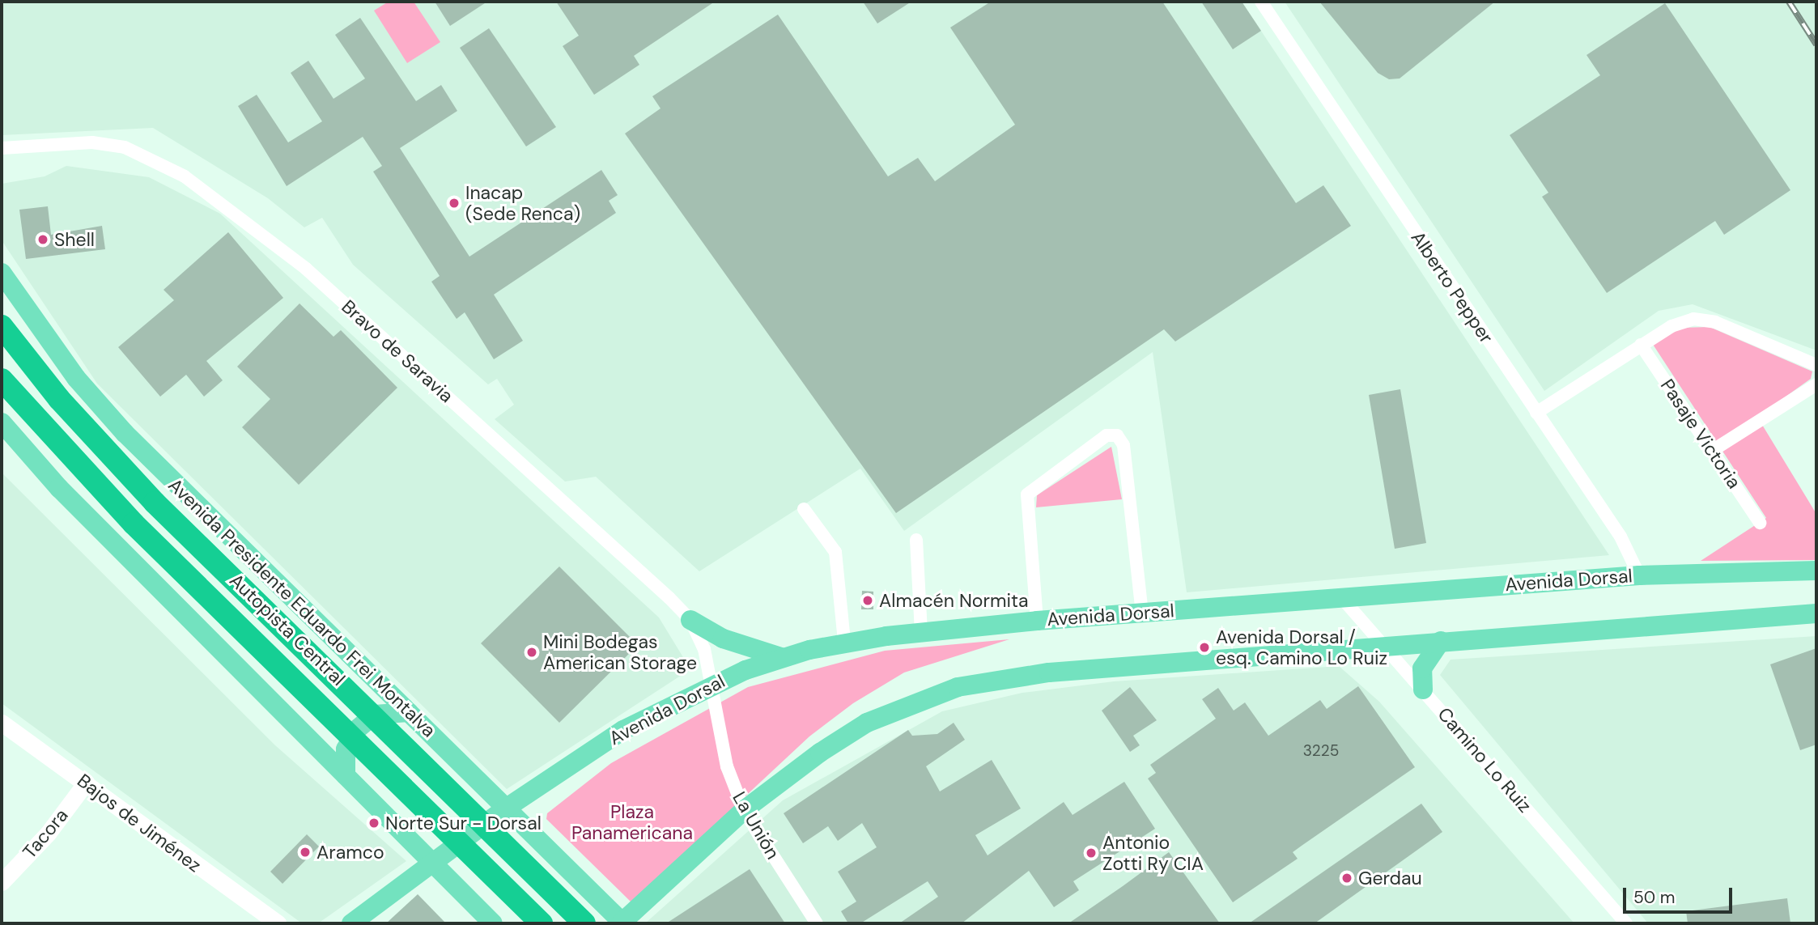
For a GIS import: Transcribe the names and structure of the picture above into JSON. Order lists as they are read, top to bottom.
{
  "streets": {
    "highway": ["Autopista Central"],
    "main road": ["Avenida Dorsal", "Avenida Presidente Eduardo Frei Montalva"],
    "street": [
      "Alberto Pepper",
      "Bravo de Saravia",
      "Pasaje Victoria",
      "Camino Lo Ruiz",
      "Bajos de Jiménez",
      "La Unión",
      "Tacora"
    ]
  },
  "crossings": [
    ["Alberto Pepper", "Avenida Dorsal"],
    ["Bravo de Saravia", "Avenida Dorsal"],
    ["Bravo de Saravia", "La Unión"],
    ["Avenida Dorsal", "Avenida Presidente Eduardo Frei Montalva"],
    ["Avenida Dorsal", "Camino Lo Ruiz"],
    ["Avenida Dorsal", "La Unión"],
    ["Bajos de Jiménez", "Tacora"]
  ],
  "parks": ["Plaza Panamericana"],
  "places": [
    "Inacap (Sede Renca)",
    "Shell",
    "Almacén Normita",
    "Avenida Dorsal / esq. Camino Lo Ruiz",
    "Mini Bodegas American Storage",
    "Norte Sur - Dorsal",
    "Aramco",
    "Antonio Zotti Ry CIA",
    "Gerdau"
  ],
  "house_numbers": ["3225"],
  "scale_bar": "50 m"
}
